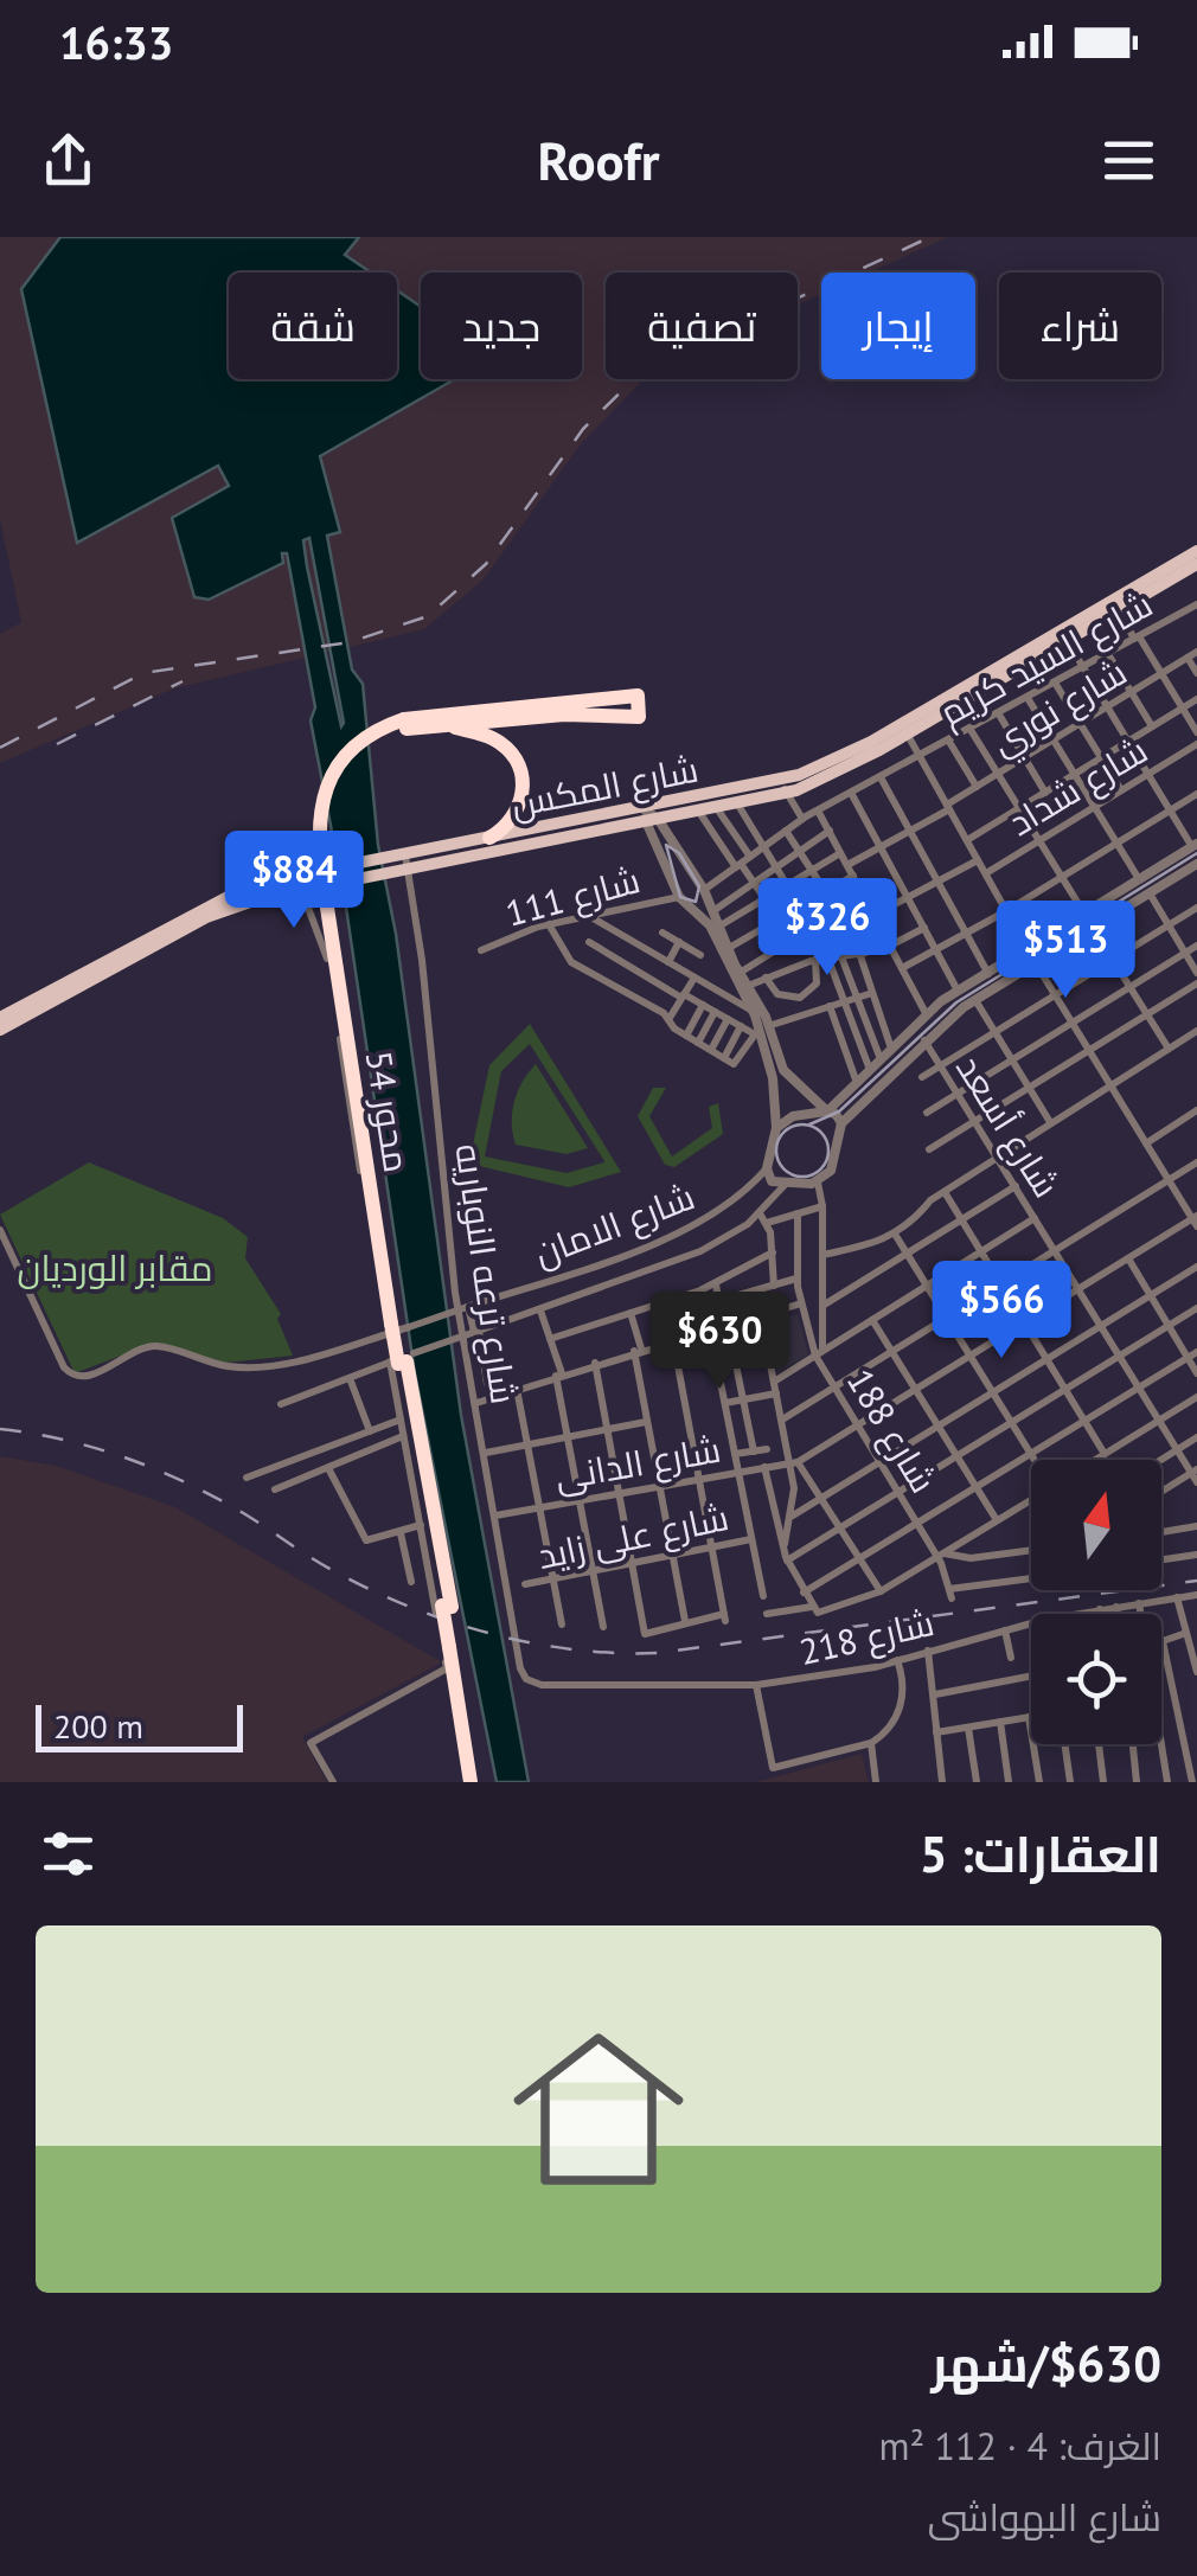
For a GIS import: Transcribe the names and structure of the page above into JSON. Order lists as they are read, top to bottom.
{
  "streets": {
    "highway": ["محور 54"],
    "main road": ["شارع المكس"],
    "street": [
      "شارع السيد كريم",
      "شارع نوري",
      "شارع شداد",
      "شارع 111",
      "شارع أسعد",
      "شارع الامان",
      "شارع ترعه النوباريه",
      "شارع 188",
      "شارع الدانى",
      "شارع على زايد",
      "شارع 218"
    ]
  },
  "crossings": [
    ["شارع المكس", "محور 54"],
    ["شارع المكس", "شارع ترعه النوباريه"],
    ["محور 54", "شارع الامان"],
    ["شارع ترعه النوباريه", "شارع الدانى"],
    ["شارع ترعه النوباريه", "شارع 218"]
  ],
  "parks": ["مقابر الورديان"],
  "scale_bar": "200 m",
  "north": "top",
  "page": {
    "status": "16:33",
    "header": "Roofr",
    "chip": [
      "شراء",
      "إيجار",
      "تصفية",
      "جديد",
      "شقة"
    ],
    "price": [
      "$884",
      "$326",
      "$513",
      "$566",
      "$630"
    ],
    "scale": "200 m",
    "heading": "العقارات: 5",
    "list": [
      {
        "name": "$630/شهر",
        "note": "الغرف: 4 · 112 m² · شارع البهواشى"
      }
    ]
  }
}
